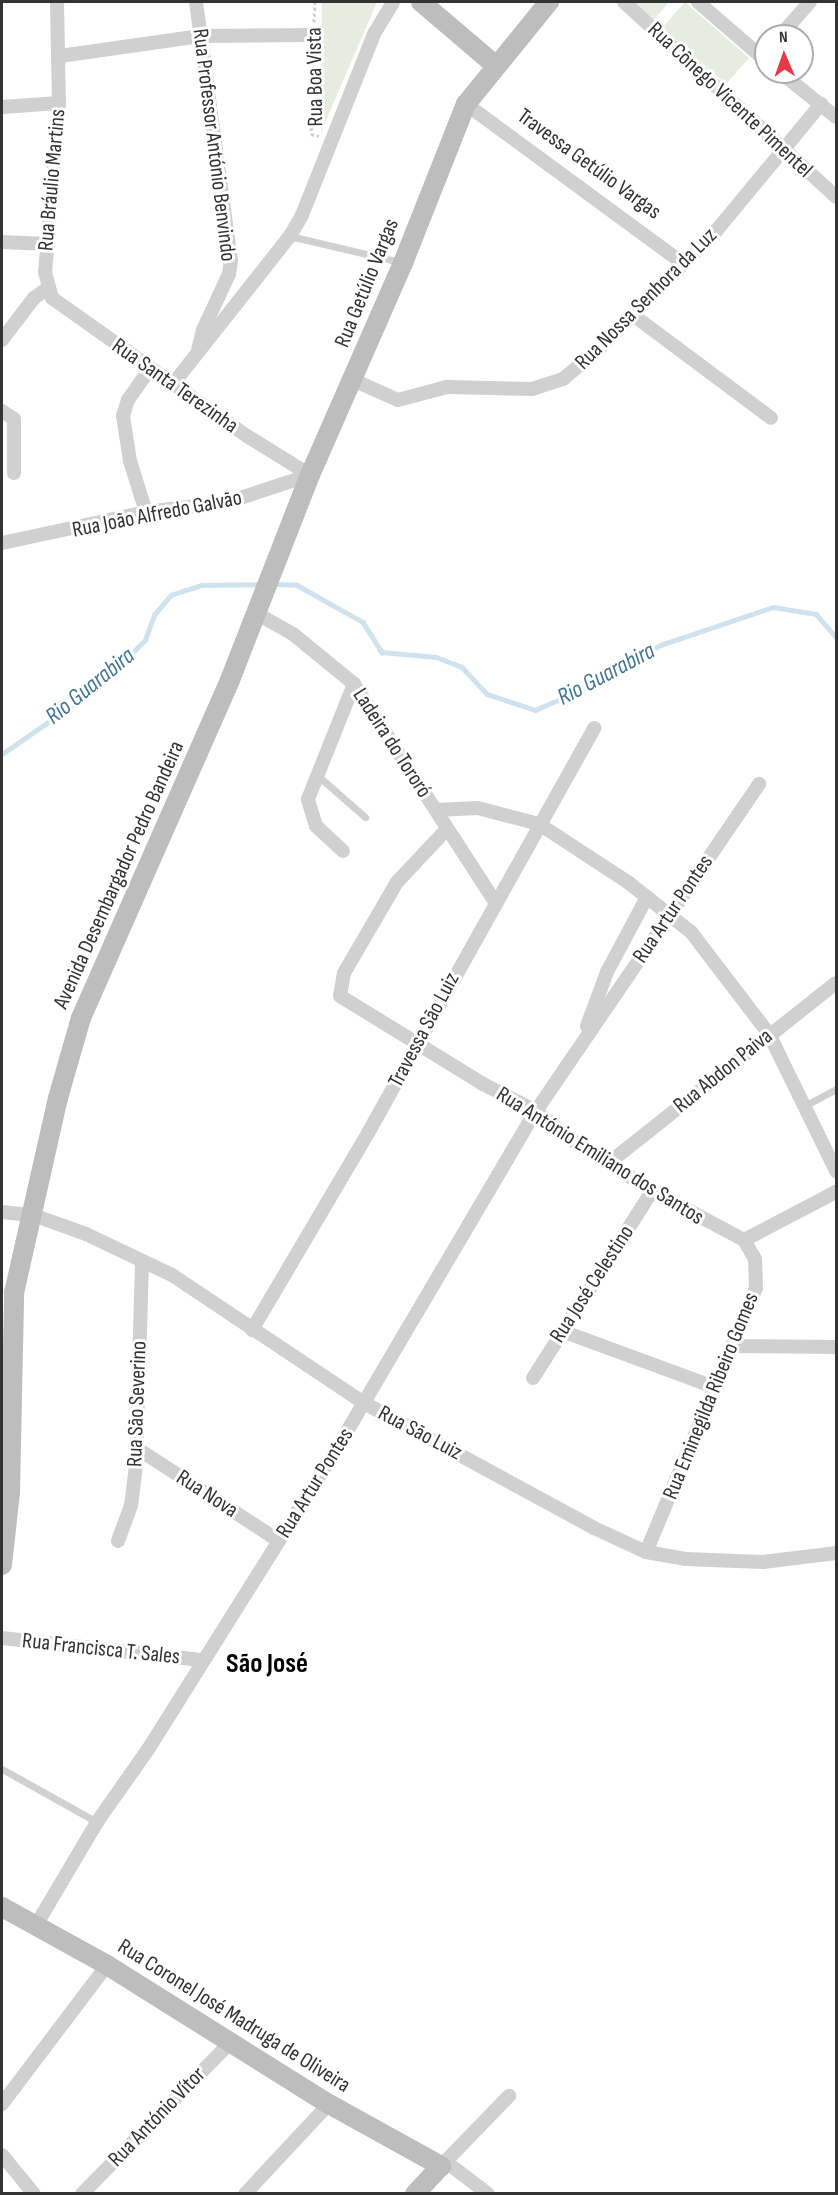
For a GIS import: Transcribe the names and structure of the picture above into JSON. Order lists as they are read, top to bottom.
{
  "streets": {
    "main road": ["Rua Getúlio Vargas", "Avenida Desembargador Pedro Bandeira", "Rua Coronel José Madruga de Oliveira"],
    "street": [
      "Rua Cônego Vicente Pimentel",
      "Rua Professor António Benvindo",
      "Travessa Getúlio Vargas",
      "Rua Bráulio Martins",
      "Rua Nossa Senhora da Luz",
      "Rua Santa Terezinha",
      "Rua João Alfredo Galvão",
      "Ladeira do Tororó",
      "Rua Artur Pontes",
      "Travessa São Luiz",
      "Rua Abdon Paiva",
      "Rua António Emiliano dos Santos",
      "Rua José Celestino",
      "Rua Eminegilda Ribeiro Gomes",
      "Rua São Severino",
      "Rua São Luiz",
      "Rua Nova",
      "Rua Francisca T. Sales",
      "Rua António Vítor"
    ],
    "path": ["Rua Boa Vista"]
  },
  "crossings": [
    ["Rua Boa Vista", "Rua Professor António Benvindo"],
    ["Rua Cônego Vicente Pimentel", "Rua Nossa Senhora da Luz"],
    ["Rua Professor António Benvindo", "Rua Santa Terezinha"],
    ["Travessa Getúlio Vargas", "Rua Getúlio Vargas"],
    ["Travessa Getúlio Vargas", "Rua Nossa Senhora da Luz"],
    ["Rua Bráulio Martins", "Rua Santa Terezinha"],
    ["Rua Getúlio Vargas", "Rua Nossa Senhora da Luz"],
    ["Rua Getúlio Vargas", "Rua Santa Terezinha"],
    ["Rua Getúlio Vargas", "Rua João Alfredo Galvão"],
    ["Rua Getúlio Vargas", "Ladeira do Tororó"],
    ["Rua Getúlio Vargas", "Avenida Desembargador Pedro Bandeira"],
    ["Rua Santa Terezinha", "Rua João Alfredo Galvão"],
    ["Ladeira do Tororó", "Avenida Desembargador Pedro Bandeira"],
    ["Ladeira do Tororó", "Travessa São Luiz"],
    ["Ladeira do Tororó", "Rua António Emiliano dos Santos"],
    ["Avenida Desembargador Pedro Bandeira", "Rua São Luiz"],
    ["Rua Artur Pontes", "Rua António Emiliano dos Santos"],
    ["Rua Artur Pontes", "Rua São Luiz"],
    ["Rua Artur Pontes", "Rua Nova"],
    ["Rua Artur Pontes", "Rua Francisca T. Sales"],
    ["Rua Artur Pontes", "Rua Coronel José Madruga de Oliveira"],
    ["Travessa São Luiz", "Rua António Emiliano dos Santos"],
    ["Travessa São Luiz", "Rua São Luiz"],
    ["Rua Abdon Paiva", "Rua António Emiliano dos Santos"],
    ["Rua António Emiliano dos Santos", "Rua José Celestino"],
    ["Rua António Emiliano dos Santos", "Rua Eminegilda Ribeiro Gomes"],
    ["Rua Eminegilda Ribeiro Gomes", "Rua São Luiz"],
    ["Rua São Severino", "Rua São Luiz"],
    ["Rua São Severino", "Rua Nova"],
    ["Rua Coronel José Madruga de Oliveira", "Rua António Vítor"]
  ],
  "districts": ["São José"],
  "water": ["Rio Guarabira"],
  "north": "top"
}
